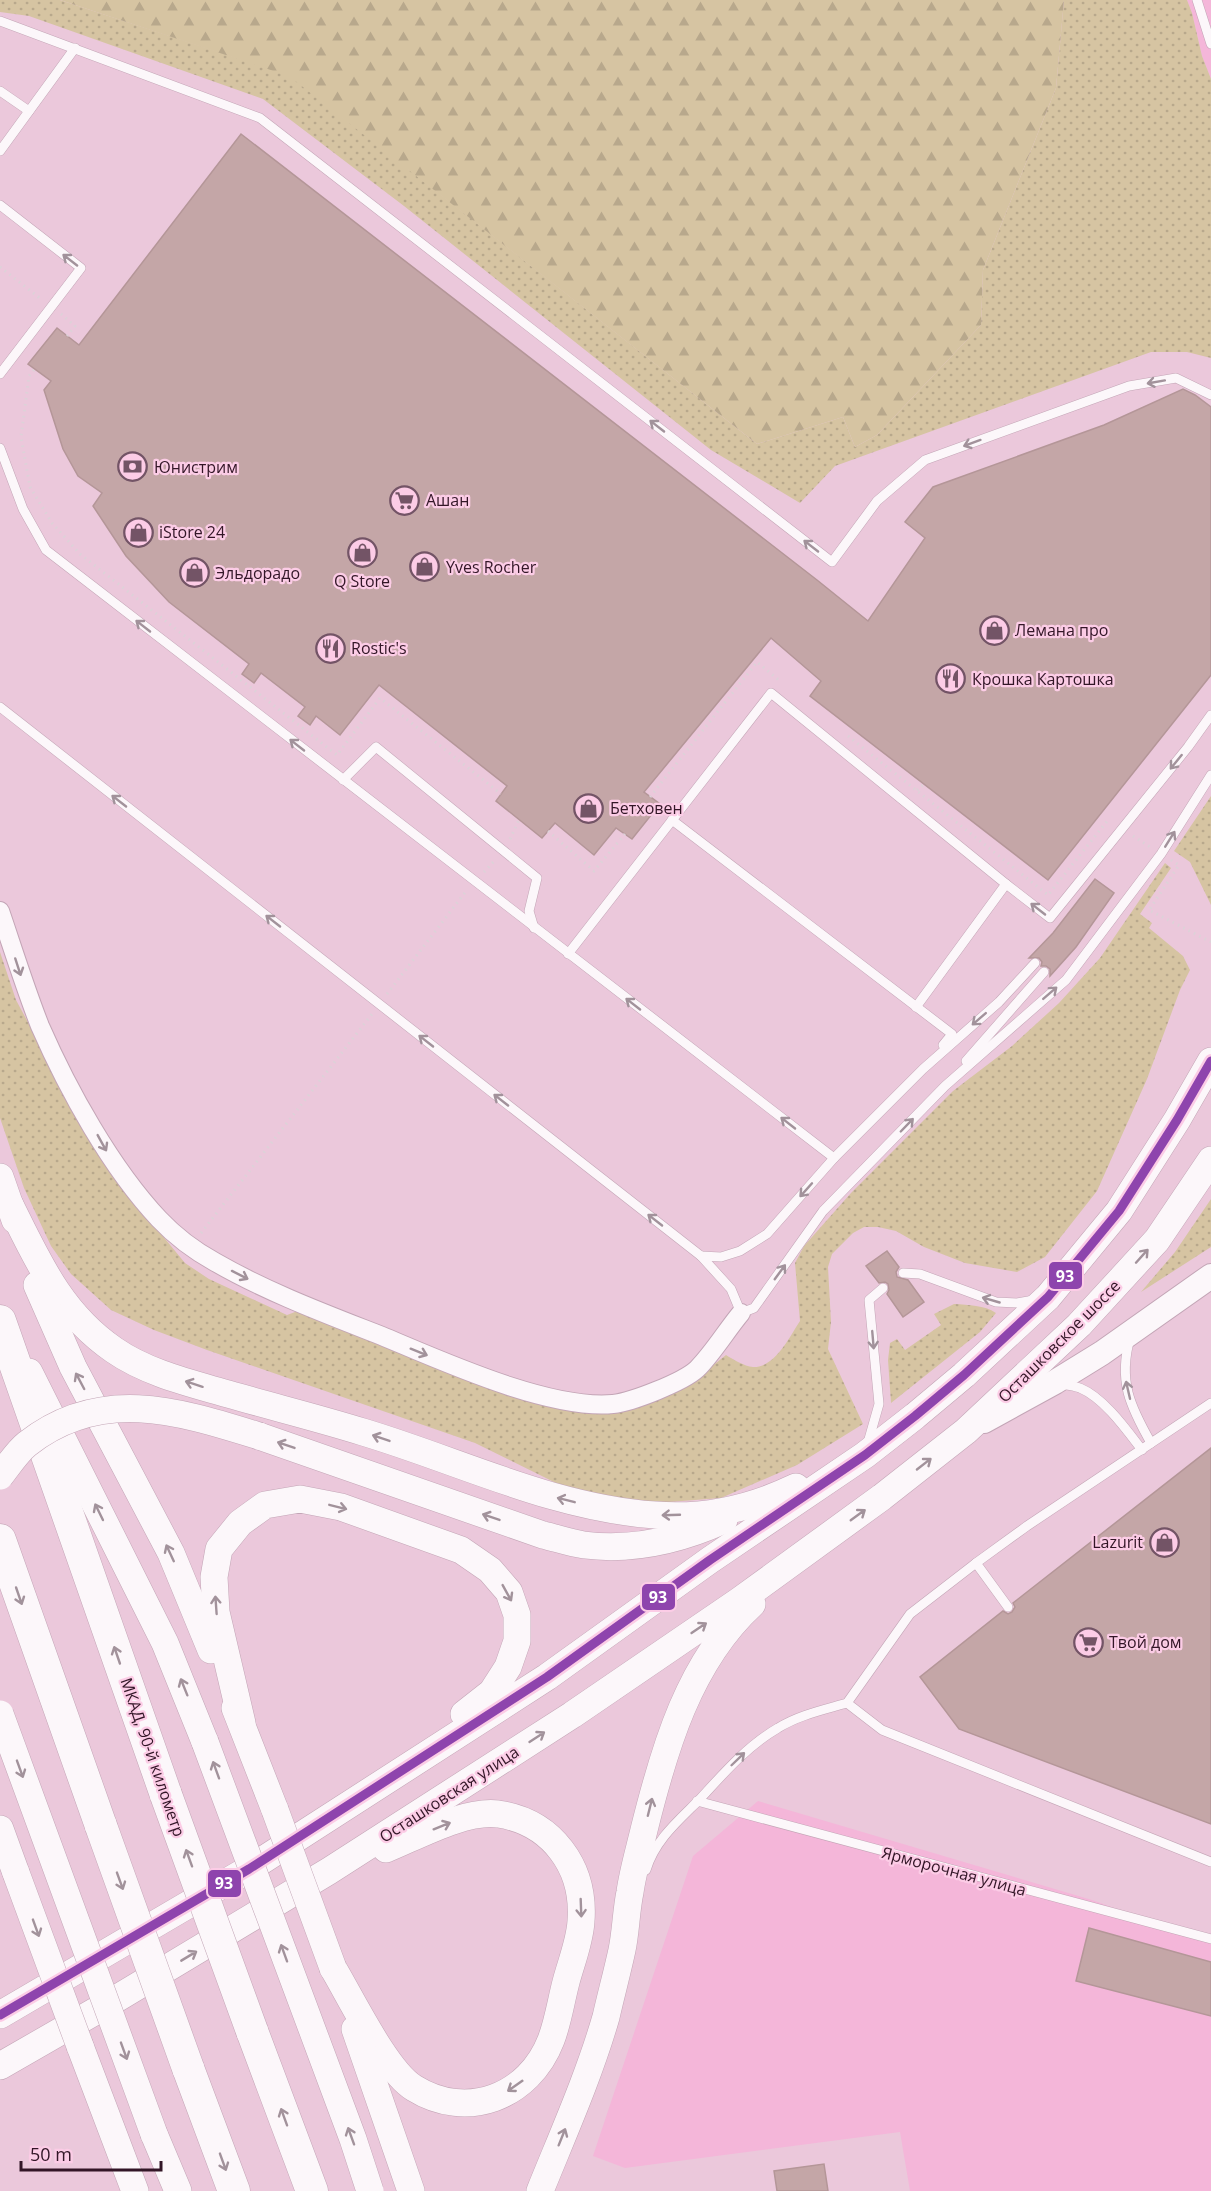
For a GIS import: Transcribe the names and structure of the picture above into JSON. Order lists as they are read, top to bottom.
{
  "streets": {
    "highway": ["МКАД, 90-й километр"],
    "main road": ["Осташковское шоссе", "Осташковская улица"],
    "lane": ["Ярморочная улица"]
  },
  "crossings": [
    ["Осташковское шоссе", "Осташковская улица"]
  ],
  "places": {
    "bank": ["Юнистрим"],
    "supermarket": ["Ашан", "Твой дом"],
    "shop": [
      "iStore 24",
      "Q Store",
      "Yves Rocher",
      "Эльдорадо",
      "Лемана про",
      "Бетховен",
      "Lazurit"
    ],
    "restaurant": ["Rostic's", "Крошка Картошка"]
  },
  "lines": ["transit line 93"],
  "scale_bar": "50 m"
}
